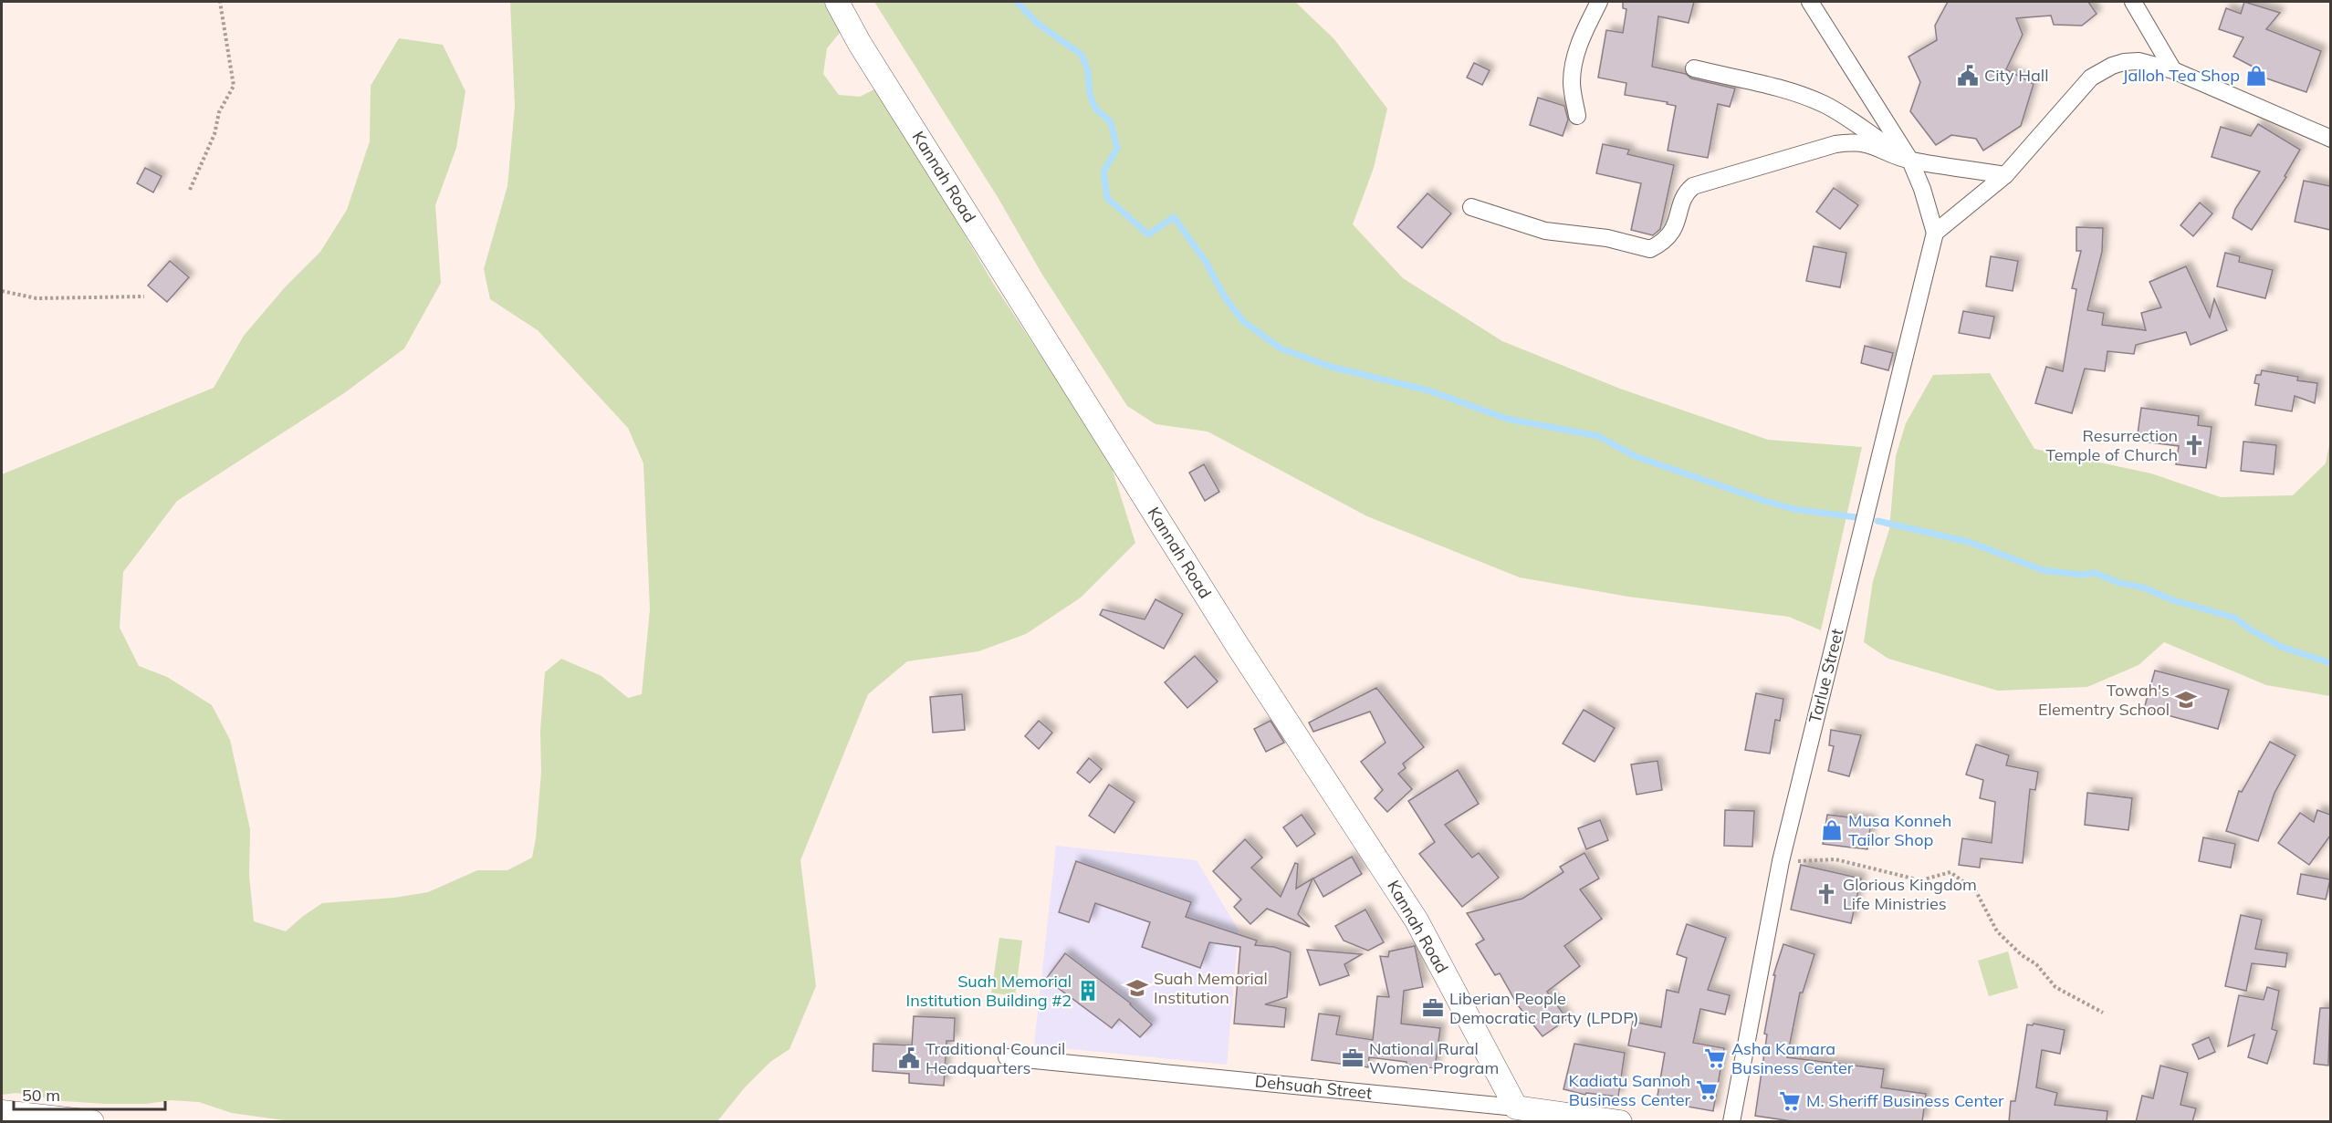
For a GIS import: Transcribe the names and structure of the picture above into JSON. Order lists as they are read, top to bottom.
{
  "streets": {
    "street": ["Kannah Road", "Tarlue Street", "Dehsuah Street"]
  },
  "crossings": [
    ["Kannah Road", "Dehsuah Street"]
  ],
  "places": {
    "public building": ["City Hall", "Traditional Council Headquarters"],
    "shop": ["Jalloh Tea Shop", "Musa Konneh Tailor Shop"],
    "church": ["Resurrection Temple of Church", "Glorious Kingdom Life Ministries"],
    "school or university": ["Towah's Elementry School", "Suah Memorial Institution"],
    "building": ["Suah Memorial Institution Building #2"],
    "office": ["Liberian People Democratic Party (LPDP)", "National Rural Women Program"],
    "supermarket": ["Asha Kamara Business Center", "Kadiatu Sannoh Business Center", "M. Sheriff Business Center"]
  },
  "scale_bar": "50 m"
}
